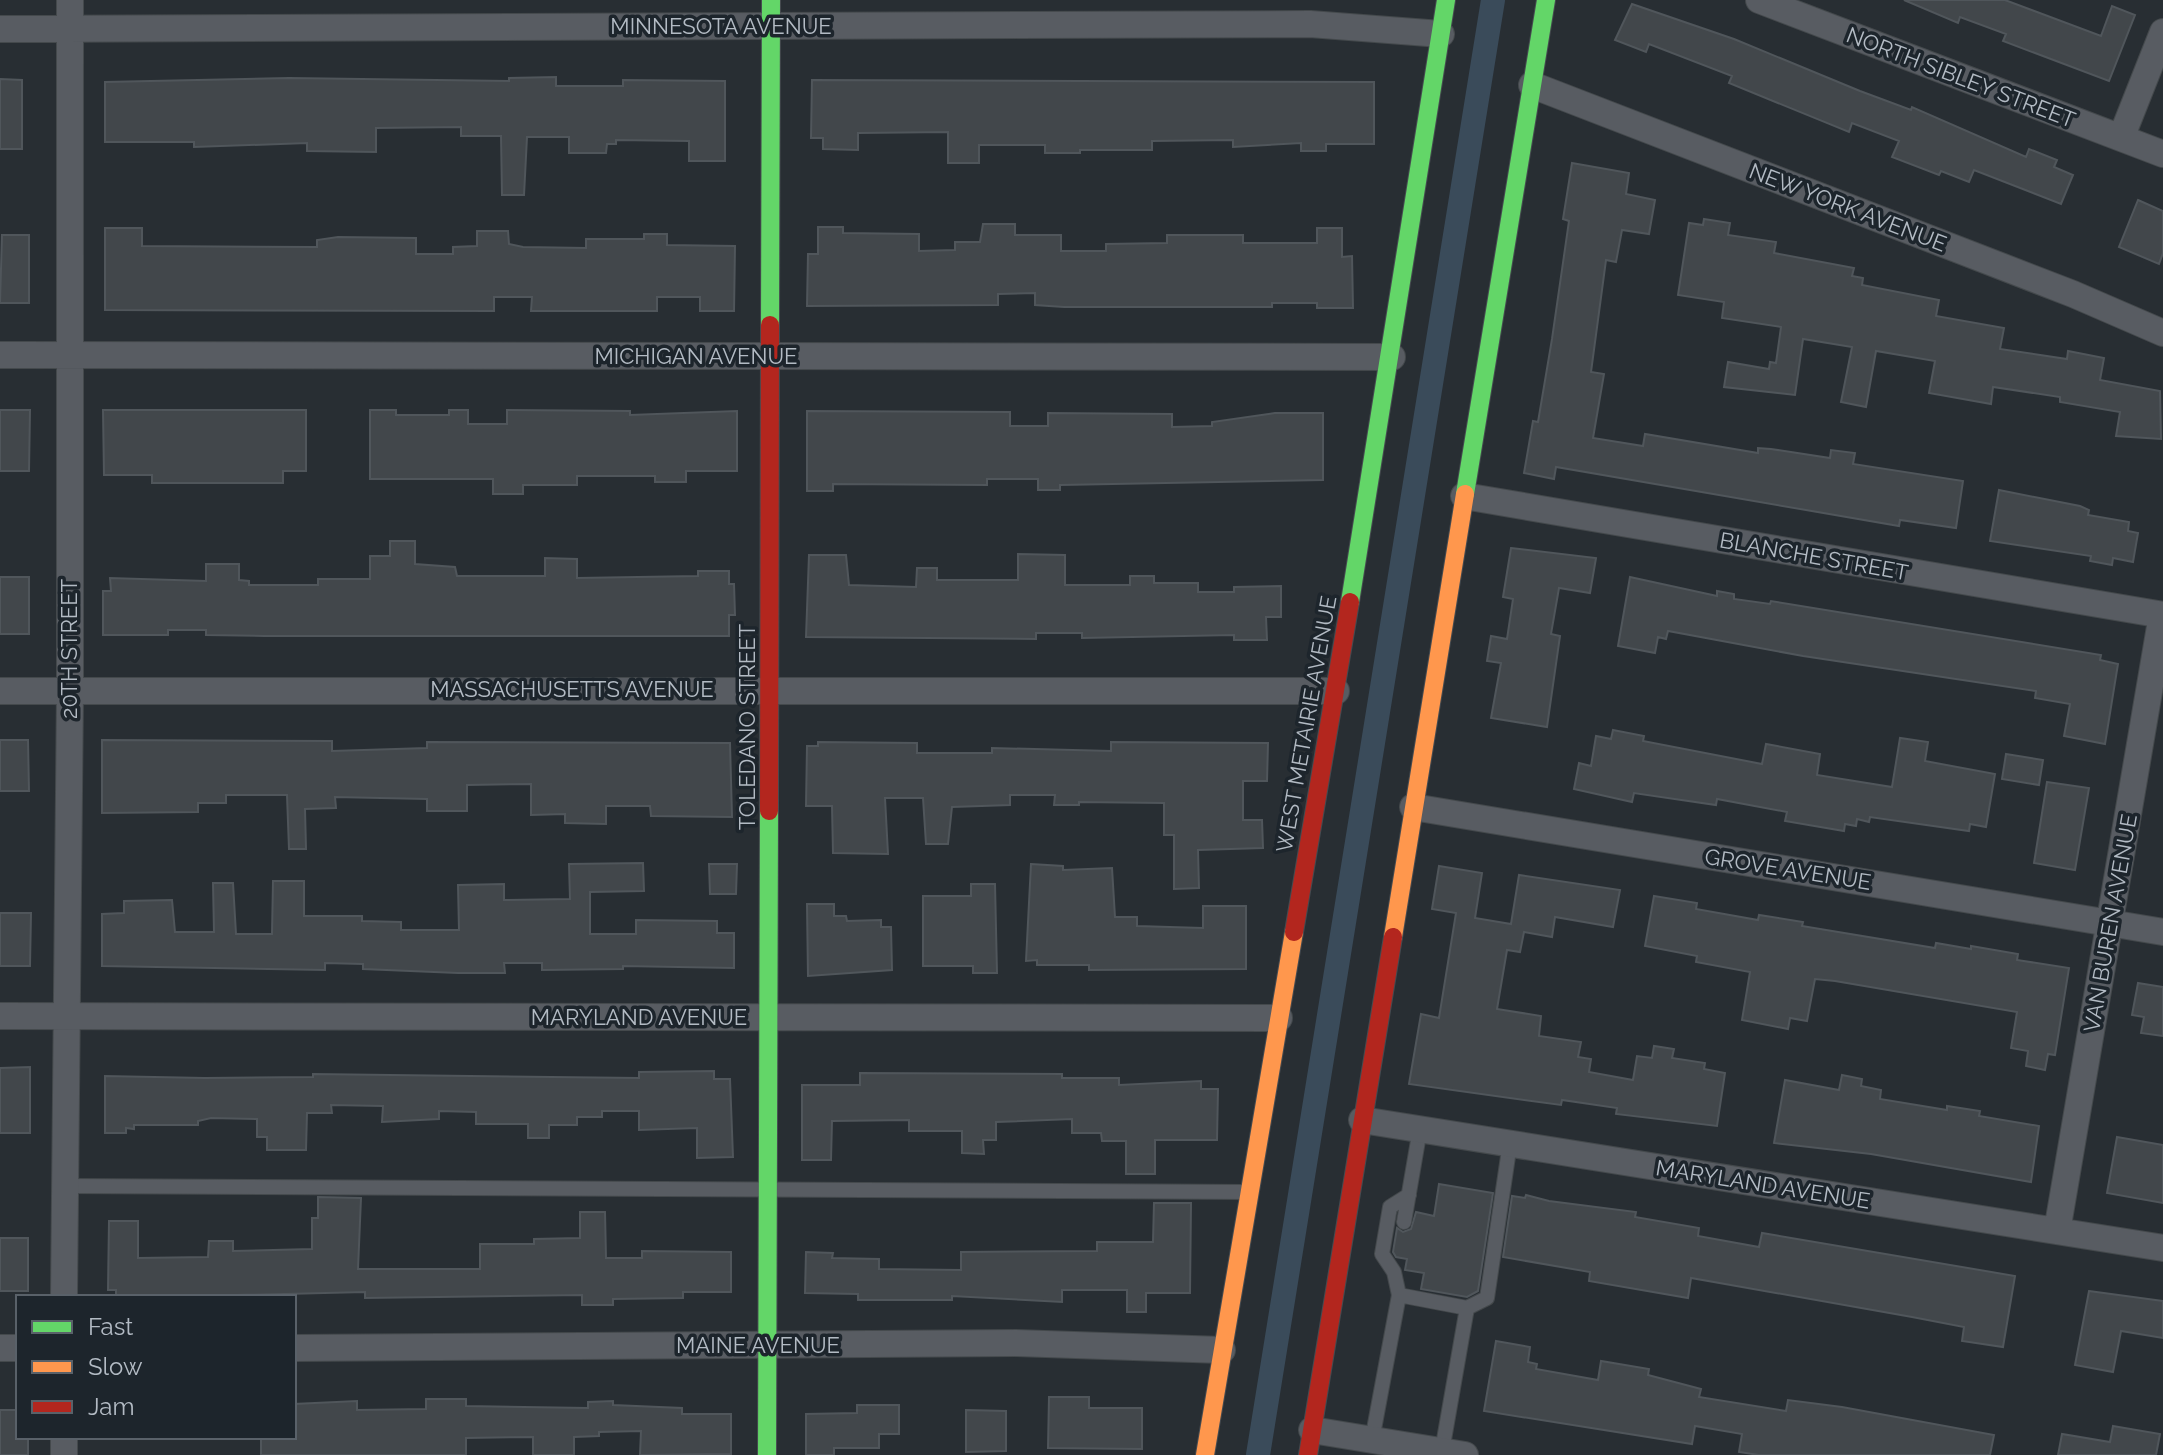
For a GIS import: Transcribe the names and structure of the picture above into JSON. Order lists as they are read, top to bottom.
{
  "streets": {
    "main road": ["WEST METAIRIE AVENUE", "TOLEDANO STREET"],
    "street": [
      "MINNESOTA AVENUE",
      "NORTH SIBLEY STREET",
      "NEW YORK AVENUE",
      "MICHIGAN AVENUE",
      "BLANCHE STREET",
      "20TH STREET",
      "MASSACHUSETTS AVENUE",
      "GROVE AVENUE",
      "VAN BUREN AVENUE",
      "MARYLAND AVENUE",
      "MAINE AVENUE"
    ]
  },
  "crossings": [
    ["MINNESOTA AVENUE", "20TH STREET"],
    ["MINNESOTA AVENUE", "WEST METAIRIE AVENUE"],
    ["MINNESOTA AVENUE", "TOLEDANO STREET"],
    ["MICHIGAN AVENUE", "20TH STREET"],
    ["MICHIGAN AVENUE", "WEST METAIRIE AVENUE"],
    ["MICHIGAN AVENUE", "TOLEDANO STREET"],
    ["BLANCHE STREET", "VAN BUREN AVENUE"],
    ["20TH STREET", "MASSACHUSETTS AVENUE"],
    ["20TH STREET", "MARYLAND AVENUE"],
    ["MASSACHUSETTS AVENUE", "WEST METAIRIE AVENUE"],
    ["MASSACHUSETTS AVENUE", "TOLEDANO STREET"],
    ["WEST METAIRIE AVENUE", "MARYLAND AVENUE"],
    ["WEST METAIRIE AVENUE", "MAINE AVENUE"],
    ["TOLEDANO STREET", "MARYLAND AVENUE"],
    ["TOLEDANO STREET", "MAINE AVENUE"],
    ["GROVE AVENUE", "VAN BUREN AVENUE"],
    ["VAN BUREN AVENUE", "MARYLAND AVENUE"]
  ],
  "legend": ["Fast", "Slow", "Jam"]
}
